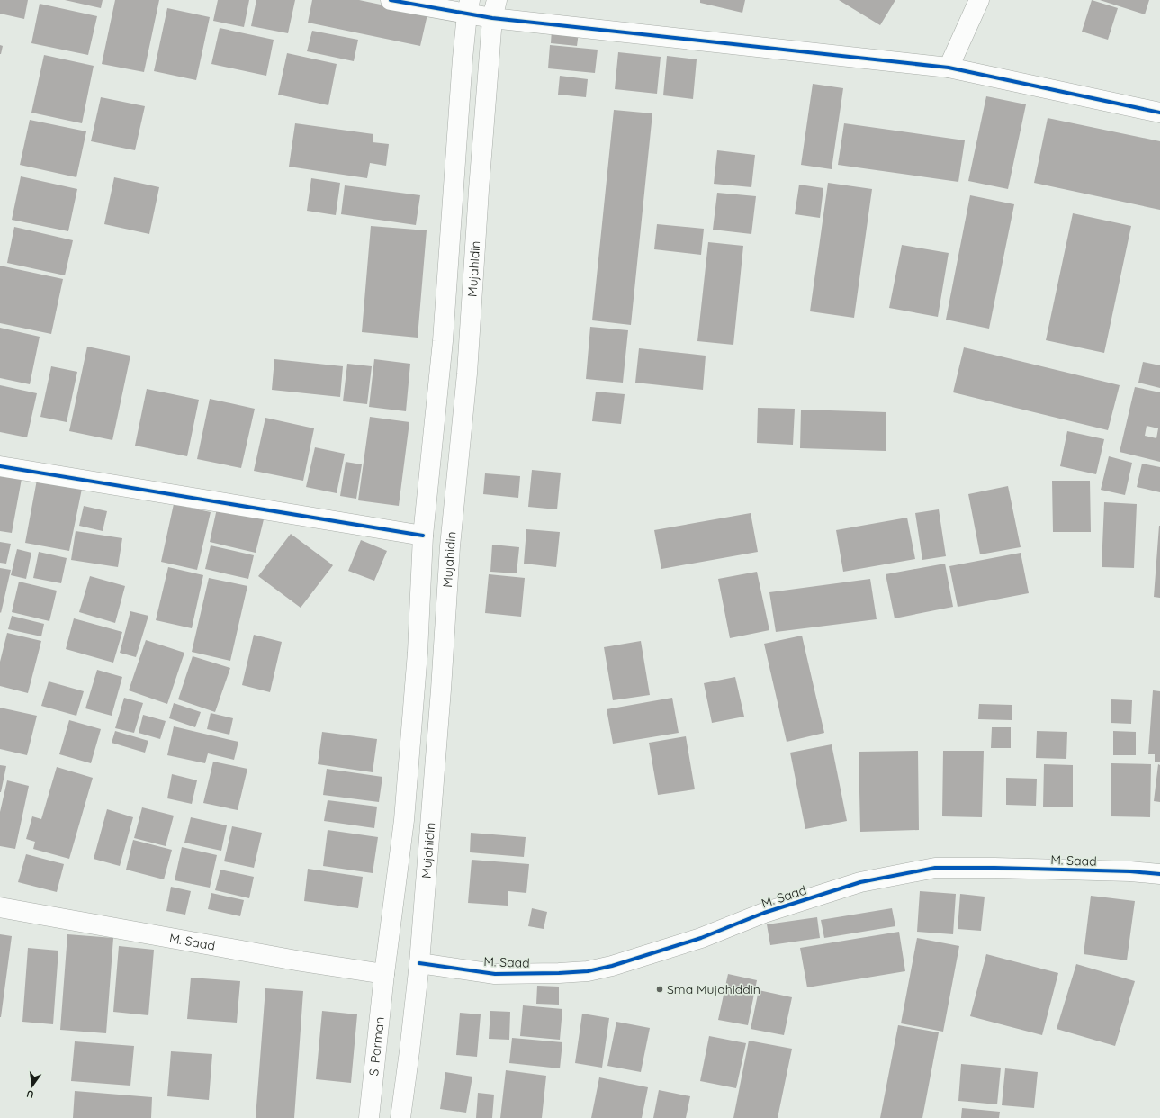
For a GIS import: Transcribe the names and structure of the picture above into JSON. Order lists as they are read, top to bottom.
{
  "streets": {
    "street": ["Mujahidin", "M. Saad", "S. Parman"]
  },
  "crossings": [
    ["Mujahidin", "M. Saad"],
    ["Mujahidin", "S. Parman"],
    ["M. Saad", "S. Parman"]
  ],
  "places": ["Sma Mujahiddin"],
  "north": "bottom"
}
